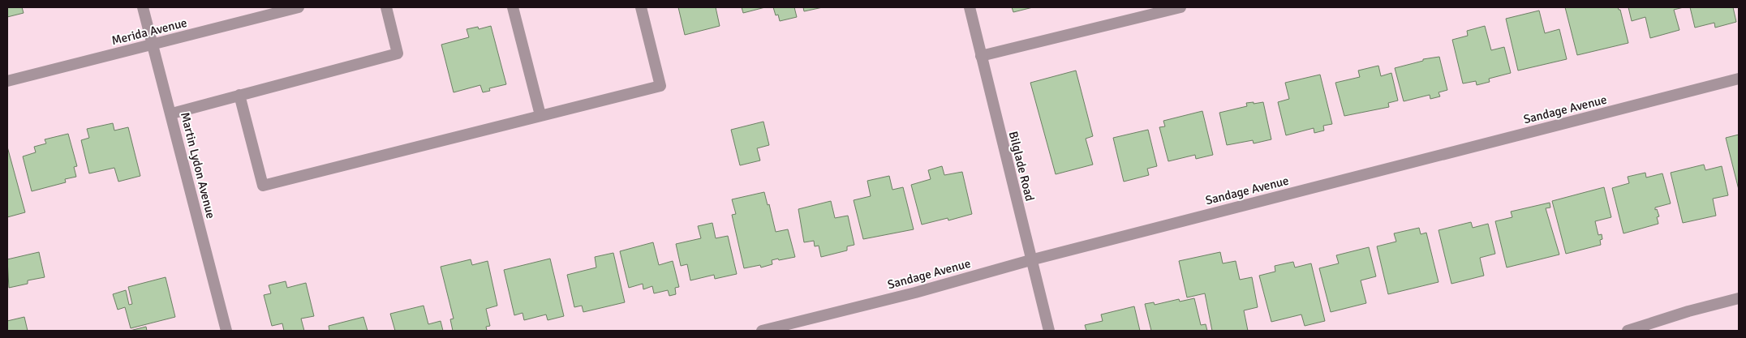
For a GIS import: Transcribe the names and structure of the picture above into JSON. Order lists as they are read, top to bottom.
{
  "streets": {
    "street": [
      "Merida Avenue",
      "Sandage Avenue",
      "Martin Lydon Avenue",
      "Bilglade Road"
    ]
  },
  "crossings": [
    ["Merida Avenue", "Martin Lydon Avenue"],
    ["Sandage Avenue", "Bilglade Road"]
  ]
}
